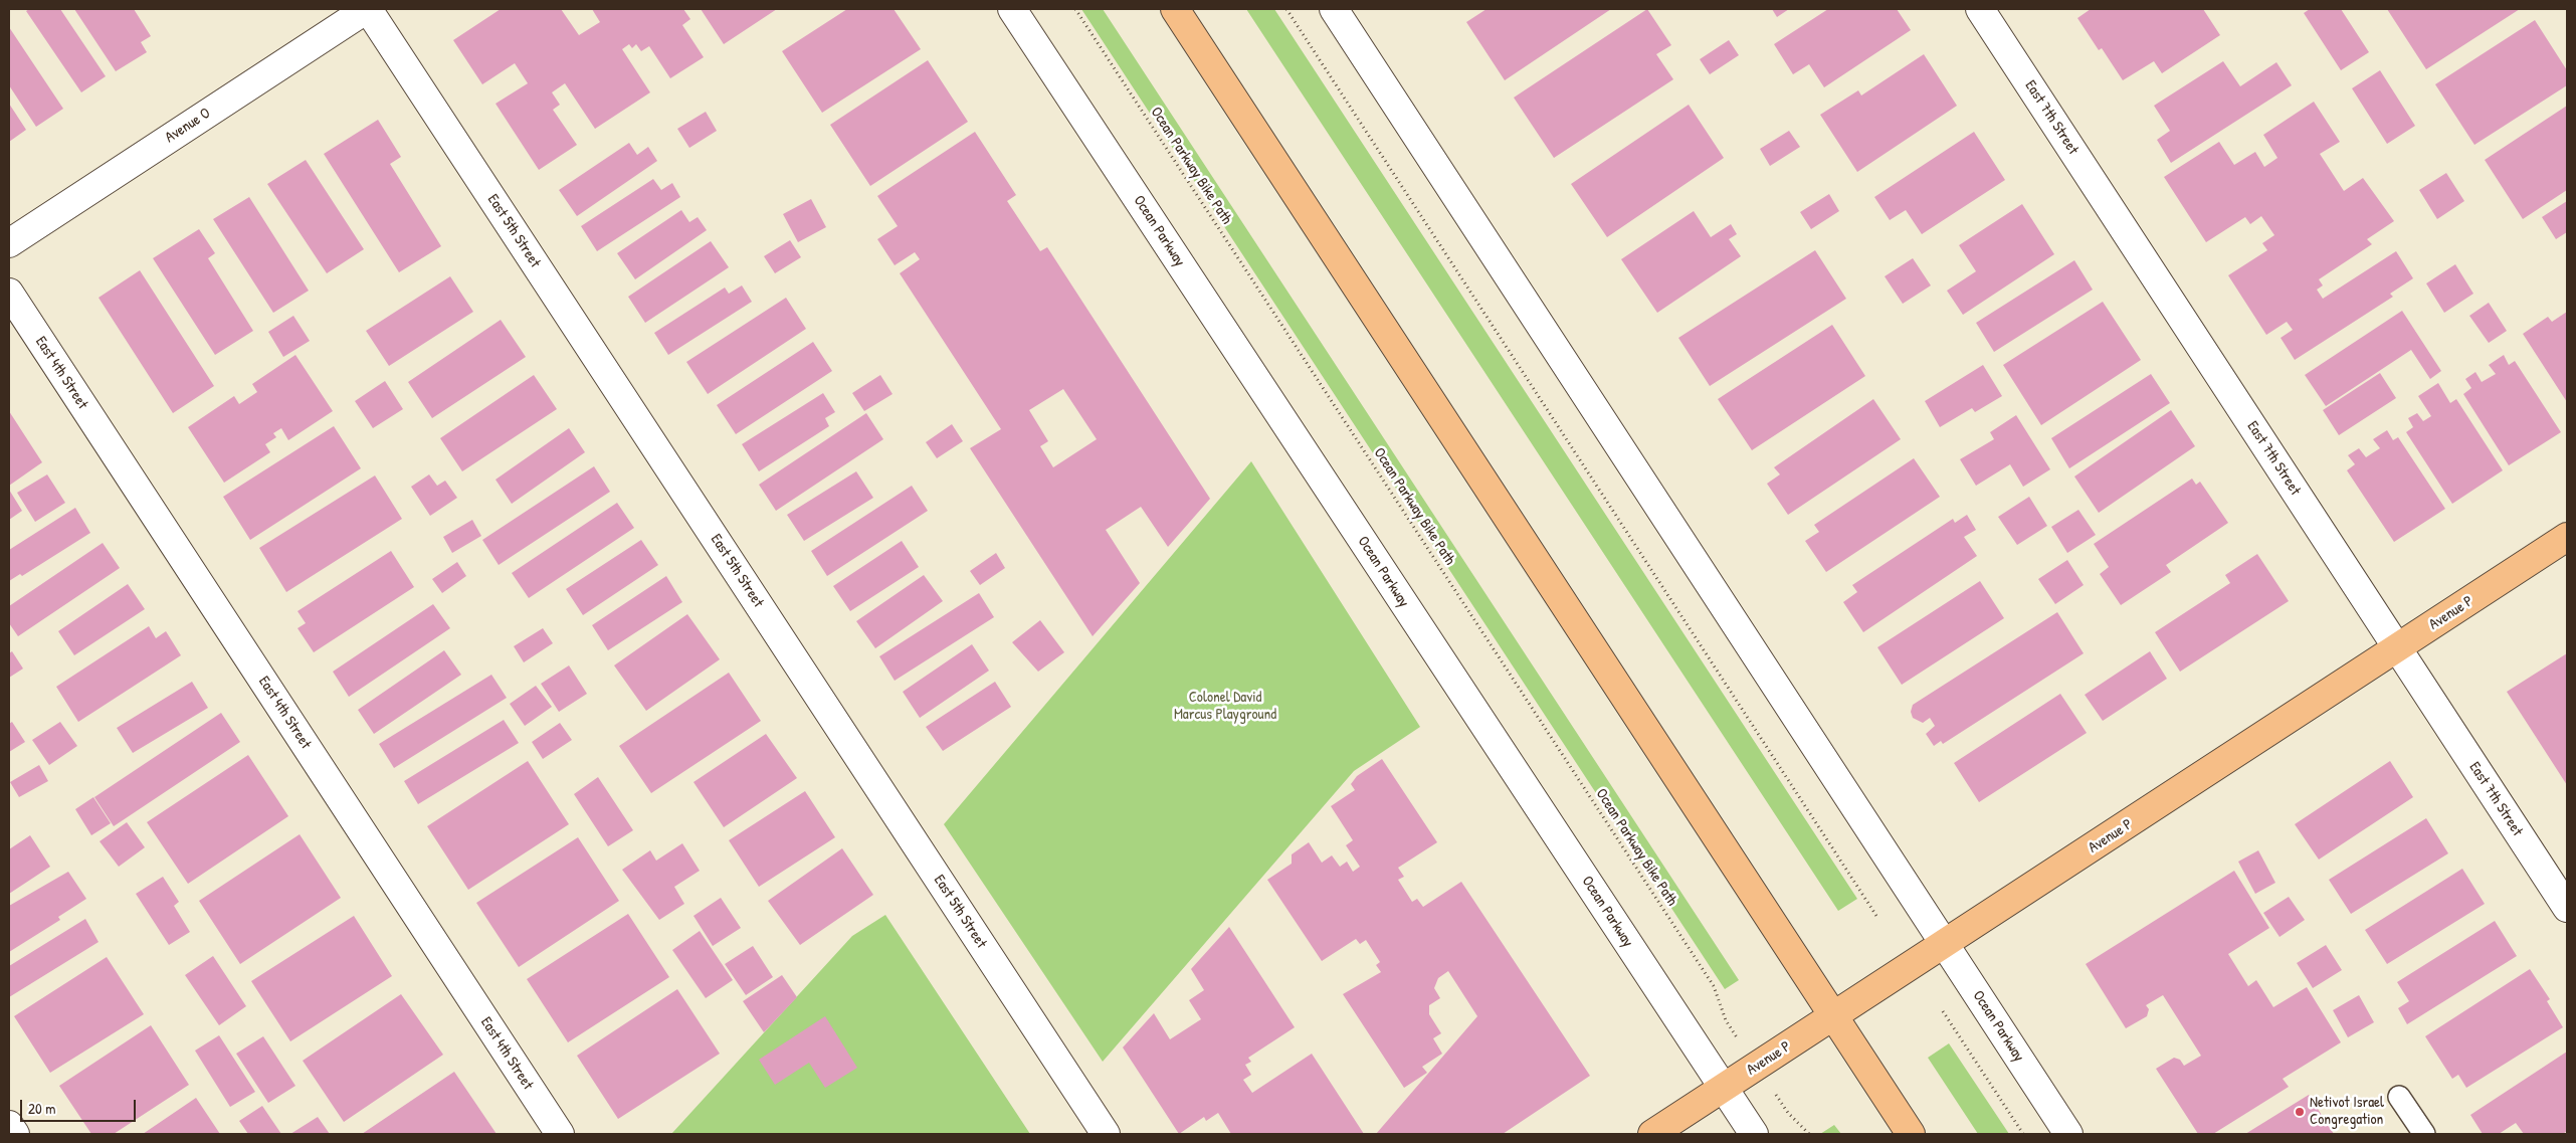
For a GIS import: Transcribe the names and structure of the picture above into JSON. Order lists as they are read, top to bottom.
{
  "streets": {
    "main road": ["Avenue P"],
    "street": [
      "East 7th Street",
      "Avenue O",
      "East 5th Street",
      "Ocean Parkway",
      "East 4th Street"
    ],
    "path": ["Ocean Parkway Bike Path"]
  },
  "crossings": [
    ["East 7th Street", "Avenue P"],
    ["Avenue O", "East 5th Street"],
    ["Ocean Parkway", "Avenue P"]
  ],
  "parks": ["Colonel David Marcus Playground"],
  "places": ["Netivot Israel Congregation"],
  "scale_bar": "20 m"
}
